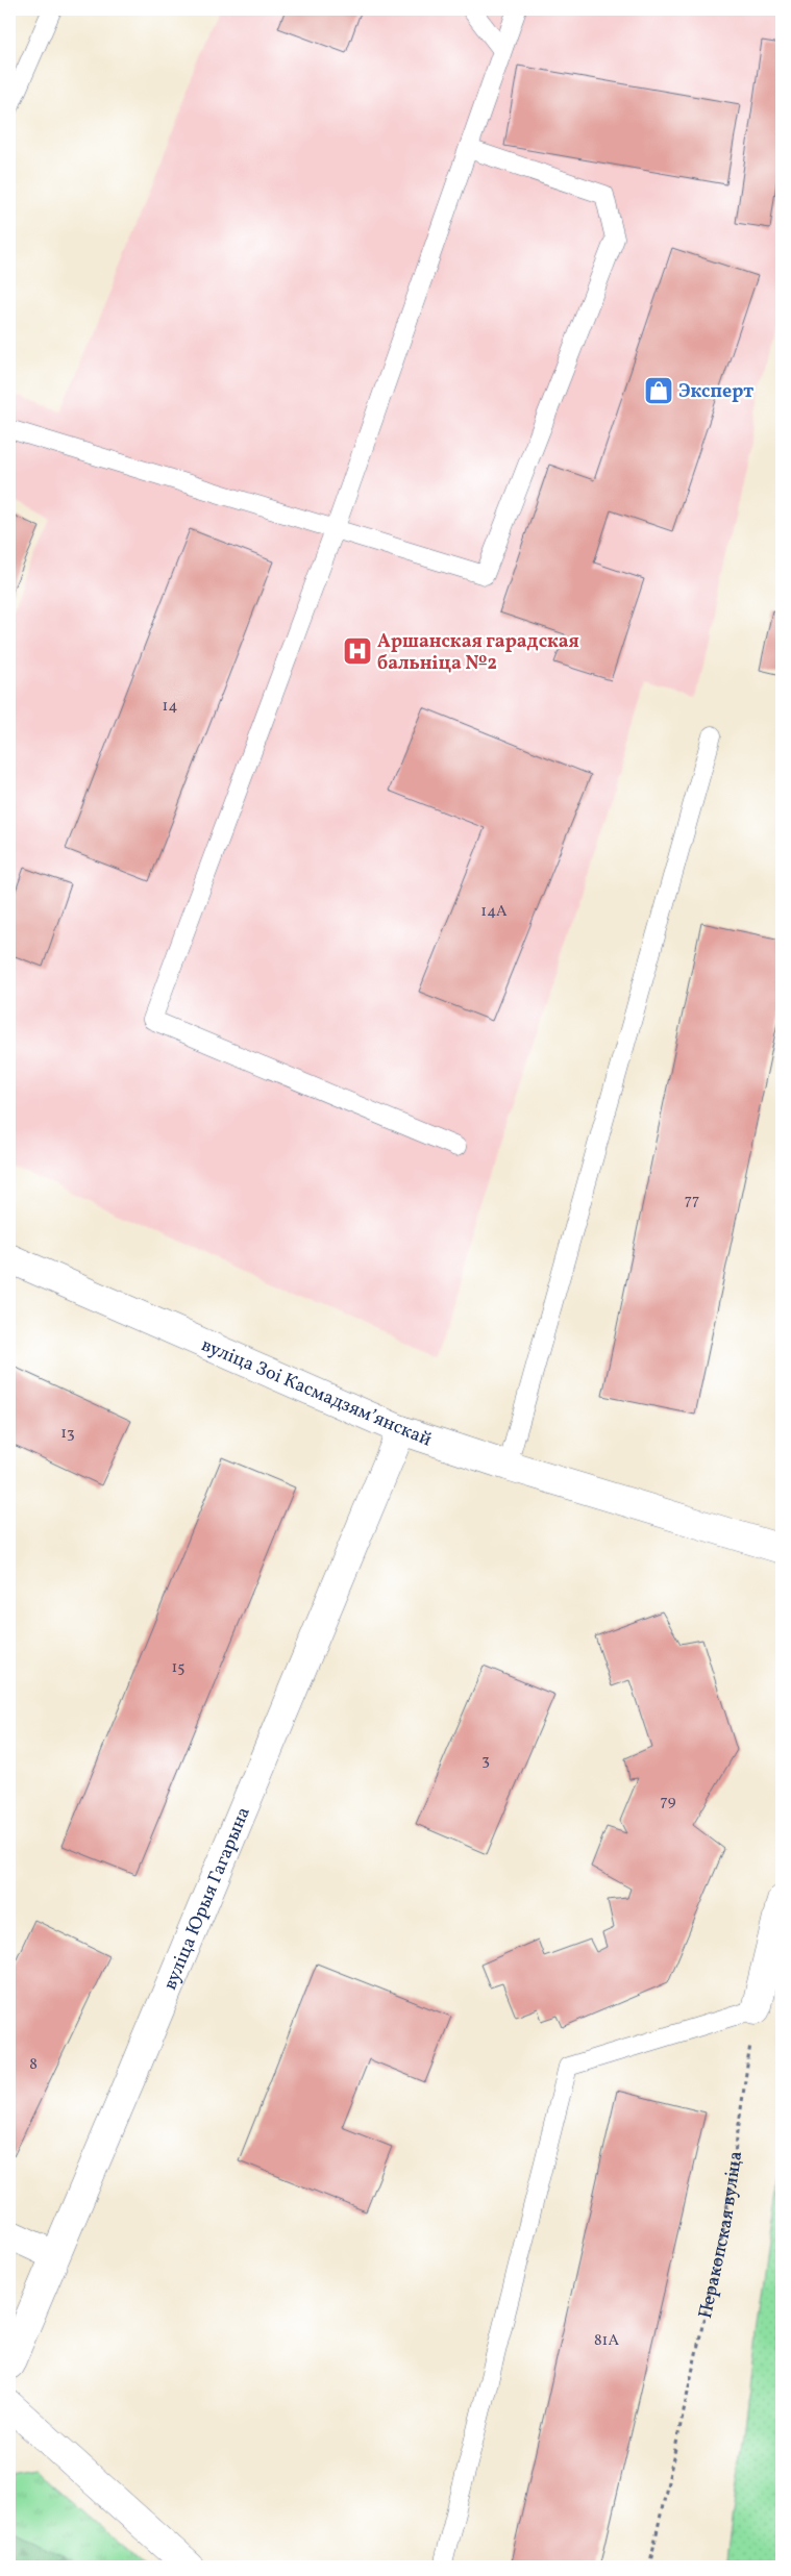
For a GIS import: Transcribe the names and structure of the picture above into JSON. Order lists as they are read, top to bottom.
{
  "streets": {
    "street": ["вуліца Зоі Касмадзямʼянскай", "вуліца Юрыя Гагарына"],
    "path": ["Перакопская вуліца"]
  },
  "crossings": [
    ["вуліца Зоі Касмадзямʼянскай", "вуліца Юрыя Гагарына"]
  ],
  "places": {
    "shop": ["Эксперт"],
    "hospital": ["Аршанская гарадская бальніца №2"]
  },
  "house_numbers": [
    "14",
    "14А",
    "77",
    "13",
    "15",
    "3",
    "79",
    "8",
    "81А"
  ]
}
